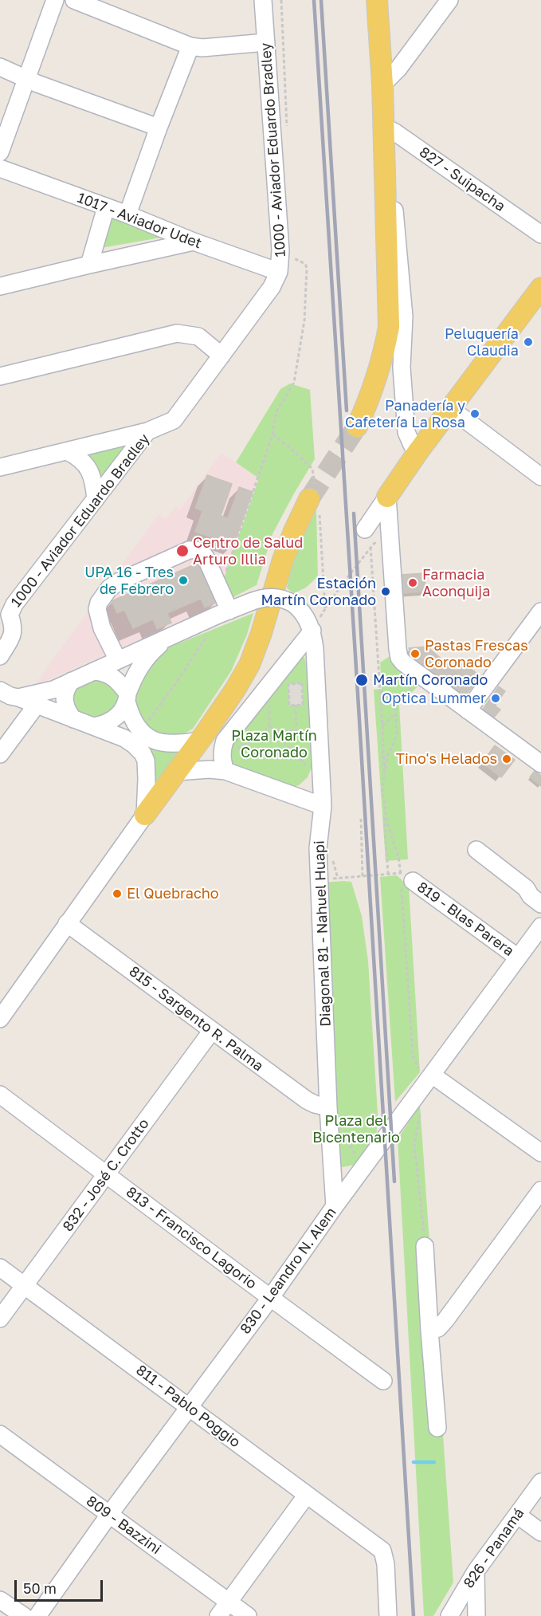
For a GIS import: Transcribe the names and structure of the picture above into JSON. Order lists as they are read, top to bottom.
{
  "streets": {
    "street": [
      "1000 - Aviador Eduardo Bradley",
      "827 - Suipacha",
      "1017 - Aviador Udet",
      "819 - Blas Parera",
      "Diagonal 81 - Nahuel Huapi",
      "815 - Sargento R. Palma",
      "832 - José C. Crotto",
      "813 - Francisco Lagorio",
      "830 - Leandro N. Alem",
      "811 - Pablo Poggio",
      "809 - Bazzini",
      "826 - Panamá"
    ]
  },
  "crossings": [
    ["1000 - Aviador Eduardo Bradley", "1017 - Aviador Udet"],
    ["819 - Blas Parera", "830 - Leandro N. Alem"],
    ["Diagonal 81 - Nahuel Huapi", "815 - Sargento R. Palma"],
    ["Diagonal 81 - Nahuel Huapi", "830 - Leandro N. Alem"],
    ["815 - Sargento R. Palma", "832 - José C. Crotto"],
    ["832 - José C. Crotto", "813 - Francisco Lagorio"],
    ["832 - José C. Crotto", "811 - Pablo Poggio"],
    ["813 - Francisco Lagorio", "830 - Leandro N. Alem"],
    ["830 - Leandro N. Alem", "811 - Pablo Poggio"],
    ["830 - Leandro N. Alem", "809 - Bazzini"]
  ],
  "parks": ["Plaza Martín Coronado", "Plaza del Bicentenario"],
  "places": [
    "Peluquería Claudia",
    "Panadería y Cafetería La Rosa",
    "Centro de Salud Arturo Illia",
    "UPA 16 - Tres de Febrero",
    "Farmacia Aconquija",
    "Estación Martín Coronado",
    "Pastas Frescas Coronado",
    "Martín Coronado",
    "Optica Lummer",
    "Tino's Helados",
    "El Quebracho"
  ],
  "scale_bar": "50 m"
}
